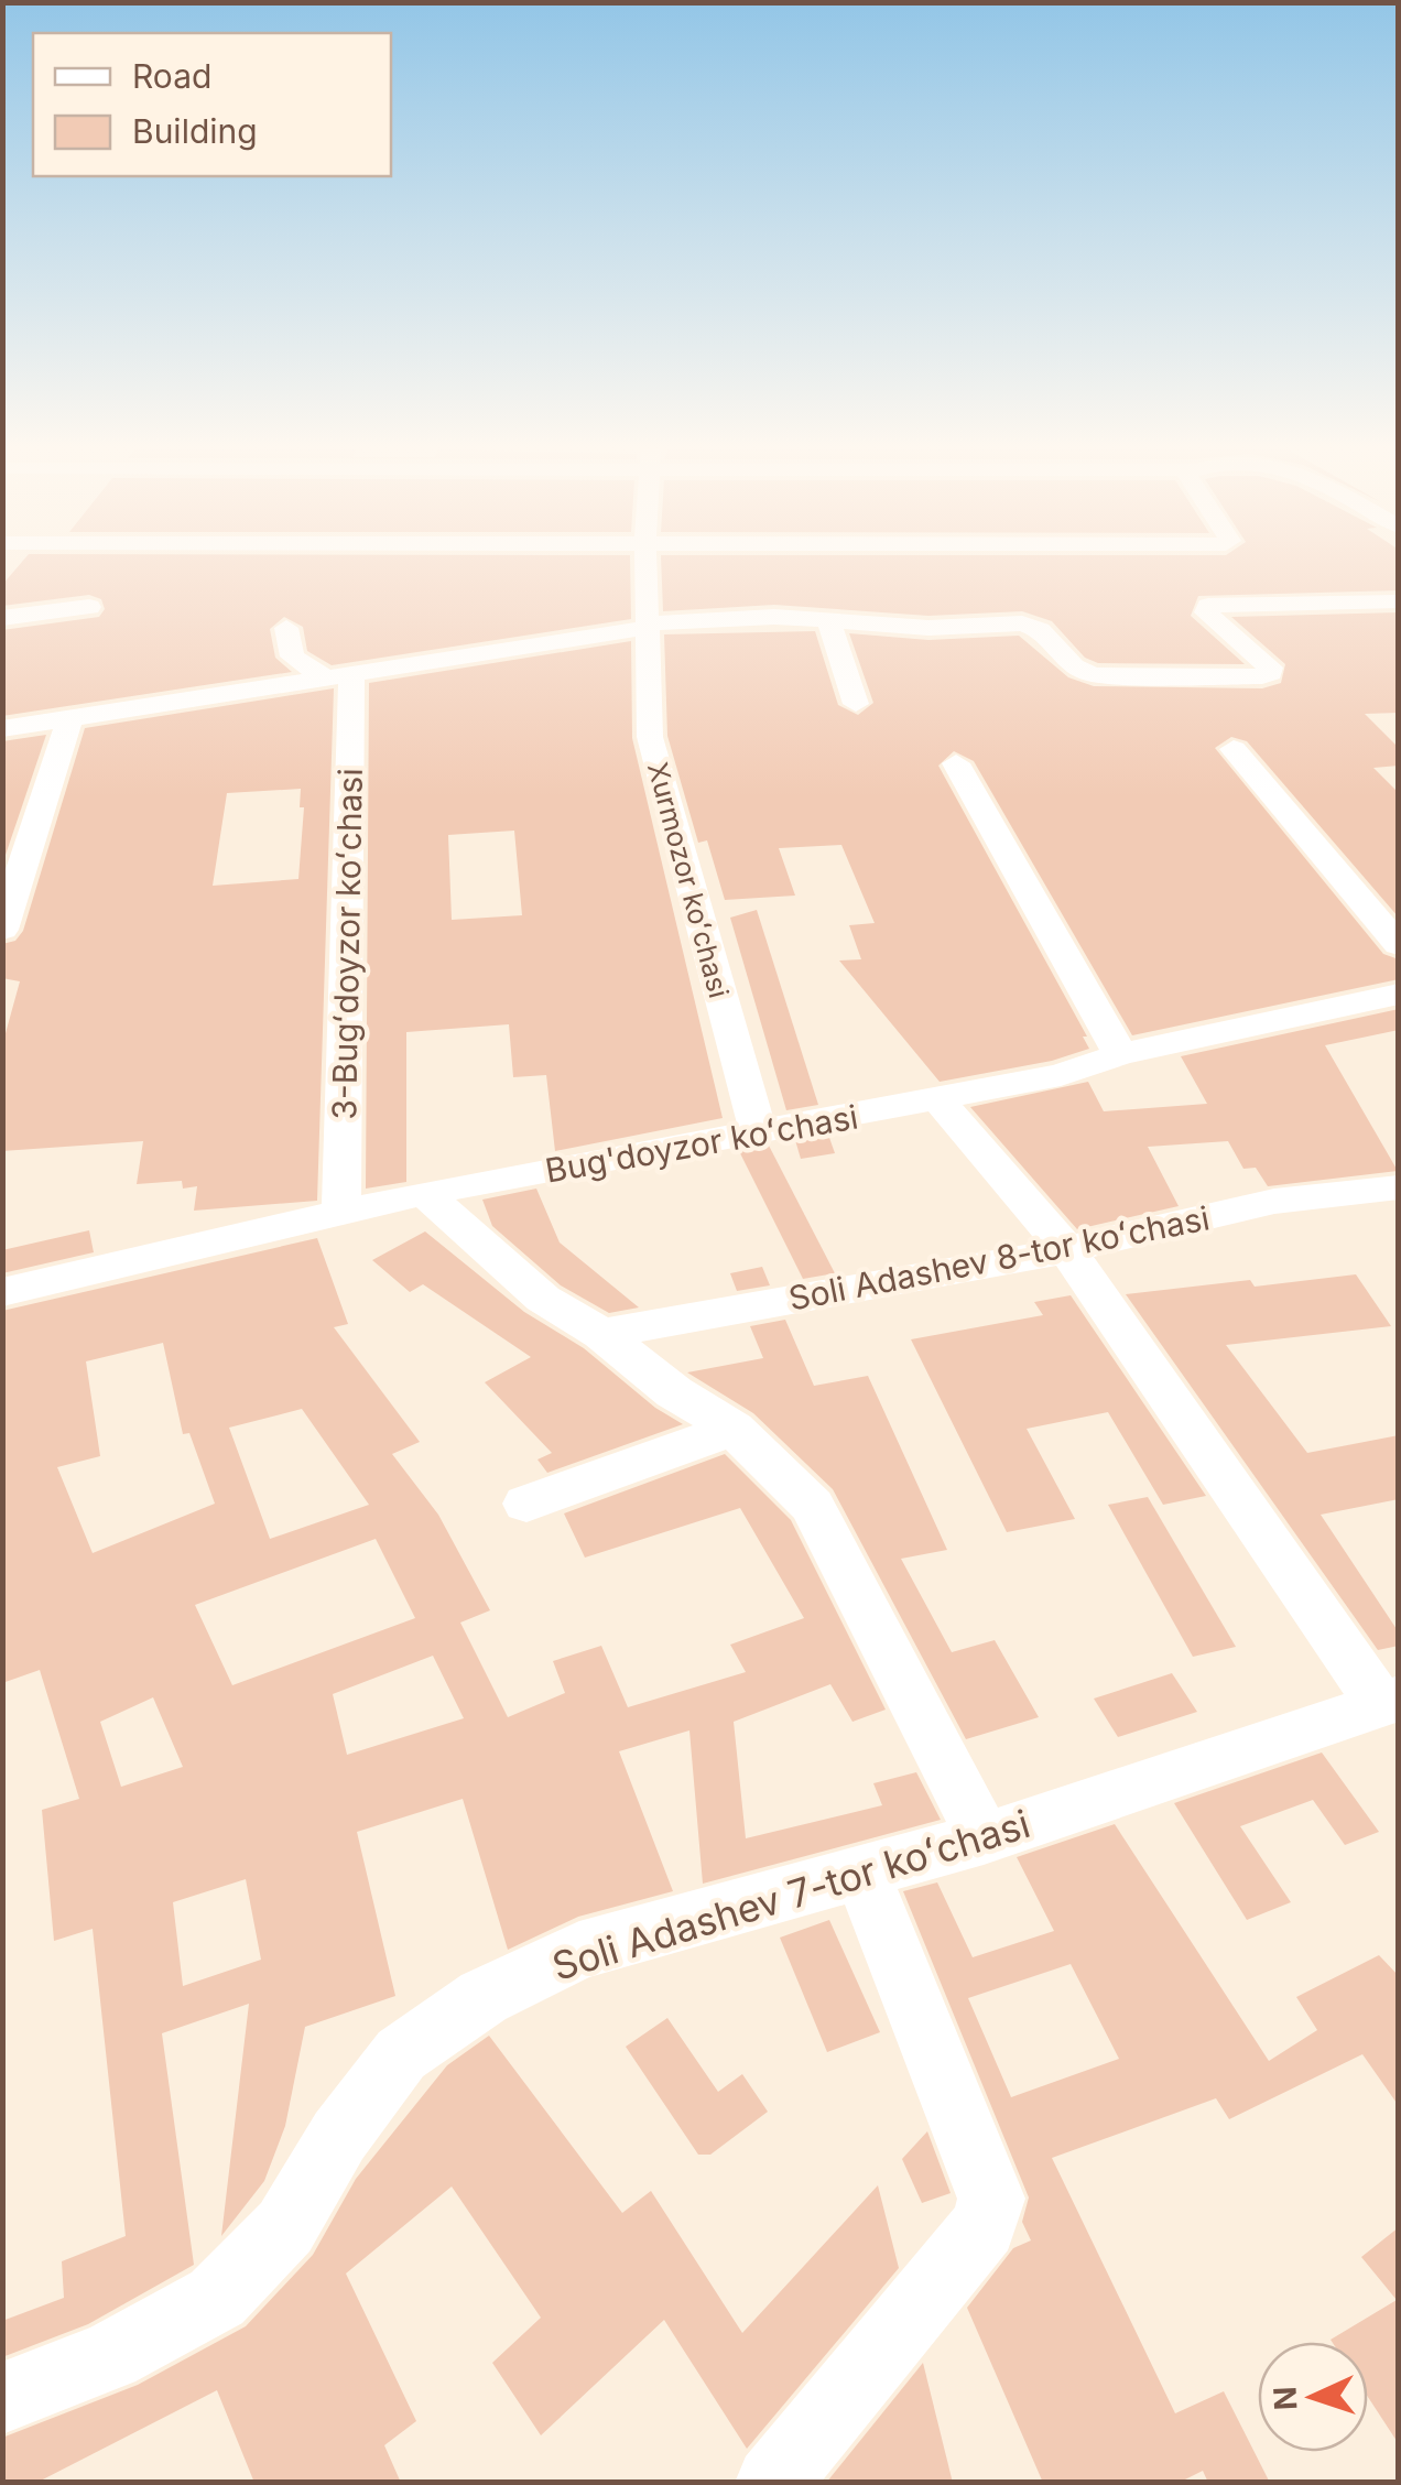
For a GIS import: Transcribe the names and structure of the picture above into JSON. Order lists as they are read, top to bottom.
{
  "streets": {
    "street": [
      "Xurmozor koʻchasi",
      "3-Bugʻdoyzor koʻchasi",
      "Bug'doyzor koʻchasi",
      "Soli Adashev 8-tor koʻchasi",
      "Soli Adashev 7-tor koʻchasi"
    ]
  },
  "crossings": [
    ["Xurmozor koʻchasi", "Bug'doyzor koʻchasi"],
    ["3-Bugʻdoyzor koʻchasi", "Bug'doyzor koʻchasi"]
  ],
  "legend": ["Road", "Building"],
  "north": "left"
}
